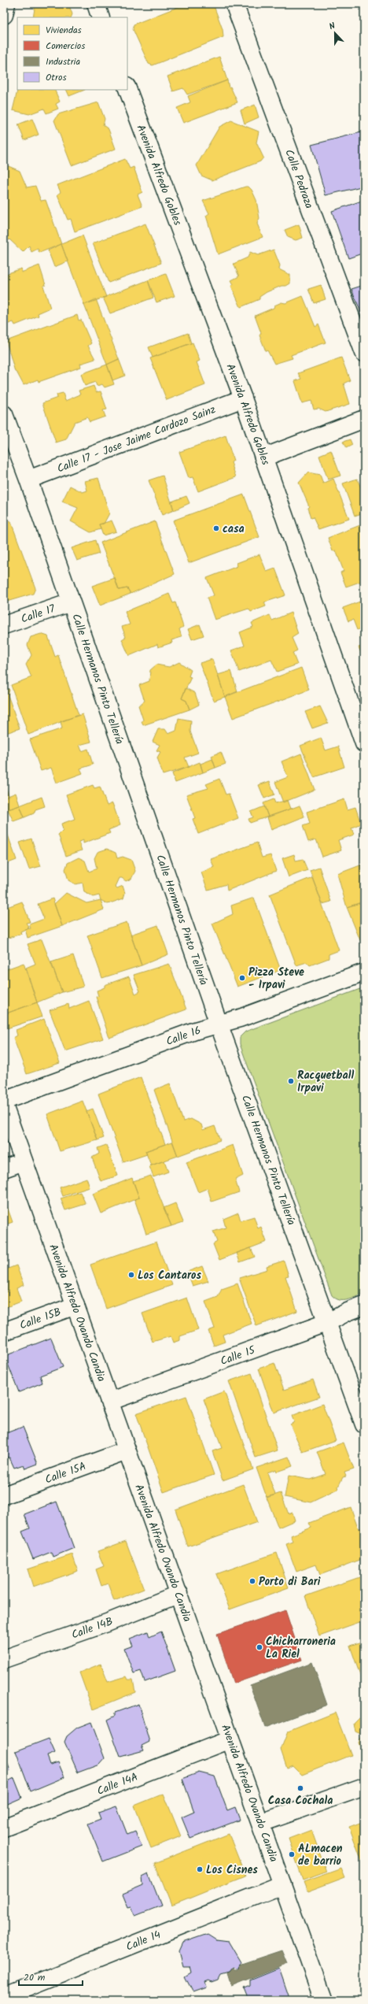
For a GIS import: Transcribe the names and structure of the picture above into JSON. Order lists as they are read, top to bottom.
{
  "streets": {
    "street": [
      "Avenida Alfredo Gobles",
      "Calle Pedraza",
      "Calle 17 - Jose Jaime Cardozo Sainz",
      "Calle 17",
      "Calle Hermanos Pinto Tellería",
      "Calle 16",
      "Avenida Alfredo Ovando Candia",
      "Calle 15B",
      "Calle 15",
      "Calle 15A",
      "Calle 14B",
      "Calle 14A",
      "Calle 14"
    ]
  },
  "crossings": [
    ["Avenida Alfredo Gobles", "Calle 17 - Jose Jaime Cardozo Sainz"],
    ["Calle 17 - Jose Jaime Cardozo Sainz", "Calle Hermanos Pinto Tellería"],
    ["Calle 17", "Calle Hermanos Pinto Tellería"],
    ["Calle Hermanos Pinto Tellería", "Calle 16"],
    ["Calle Hermanos Pinto Tellería", "Calle 15"],
    ["Avenida Alfredo Ovando Candia", "Calle 15B"],
    ["Avenida Alfredo Ovando Candia", "Calle 15"],
    ["Avenida Alfredo Ovando Candia", "Calle 15A"],
    ["Avenida Alfredo Ovando Candia", "Calle 14B"],
    ["Avenida Alfredo Ovando Candia", "Calle 14A"],
    ["Avenida Alfredo Ovando Candia", "Calle 14"]
  ],
  "places": [
    "casa",
    "Pizza Steve - Irpavi",
    "Racquetball Irpavi",
    "Los Cantaros",
    "Porto di Bari",
    "Chicharroneria La Riel",
    "Casa Cochala",
    "ALmacen de barrio",
    "Los Cisnes"
  ],
  "legend": [
    "Viviendas",
    "Comercios",
    "Industria",
    "Otros"
  ],
  "scale_bar": "20 m",
  "north": "top"
}
